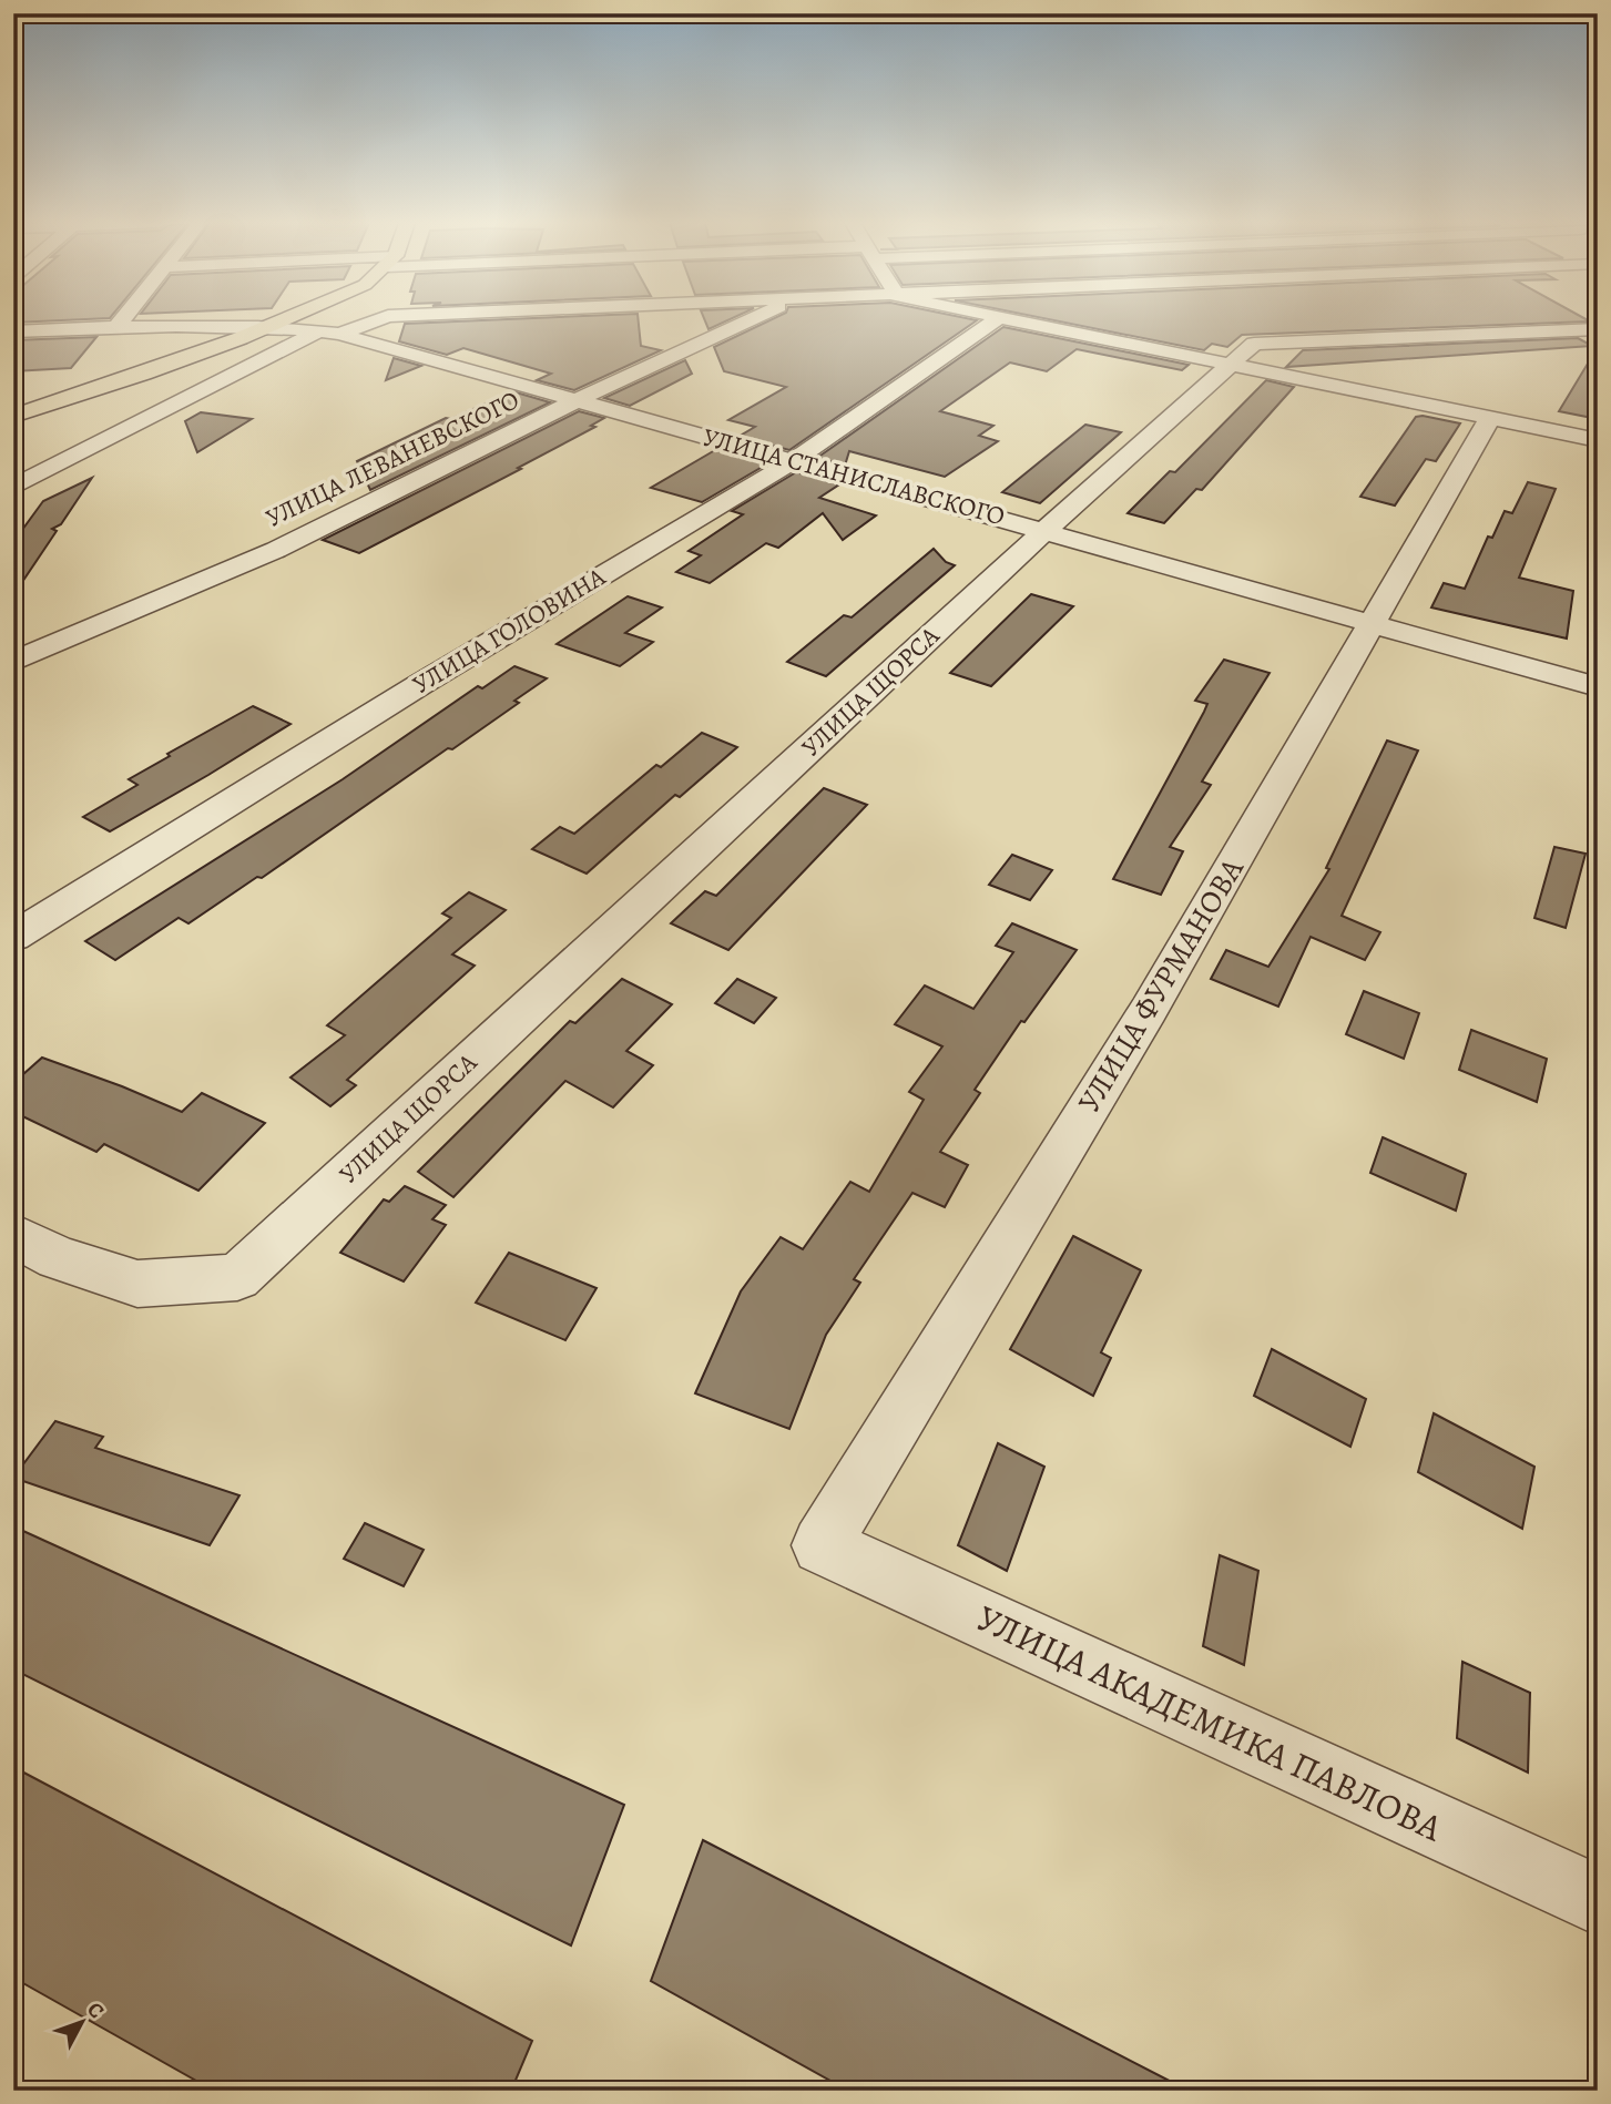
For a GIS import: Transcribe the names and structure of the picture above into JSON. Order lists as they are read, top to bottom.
{
  "streets": {
    "street": [
      "УЛИЦА ЛЕВАНЕВСКОГО",
      "УЛИЦА СТАНИСЛАВСКОГО",
      "УЛИЦА ГОЛОВИНА",
      "УЛИЦА ЩОРСА",
      "УЛИЦА ФУРМАНОВА",
      "УЛИЦА АКАДЕМИКА ПАВЛОВА"
    ]
  },
  "crossings": [
    ["УЛИЦА ЛЕВАНЕВСКОГО", "УЛИЦА СТАНИСЛАВСКОГО"],
    ["УЛИЦА СТАНИСЛАВСКОГО", "УЛИЦА ГОЛОВИНА"],
    ["УЛИЦА СТАНИСЛАВСКОГО", "УЛИЦА ЩОРСА"],
    ["УЛИЦА СТАНИСЛАВСКОГО", "УЛИЦА ФУРМАНОВА"],
    ["УЛИЦА ФУРМАНОВА", "УЛИЦА АКАДЕМИКА ПАВЛОВА"]
  ],
  "north": "top right"
}
